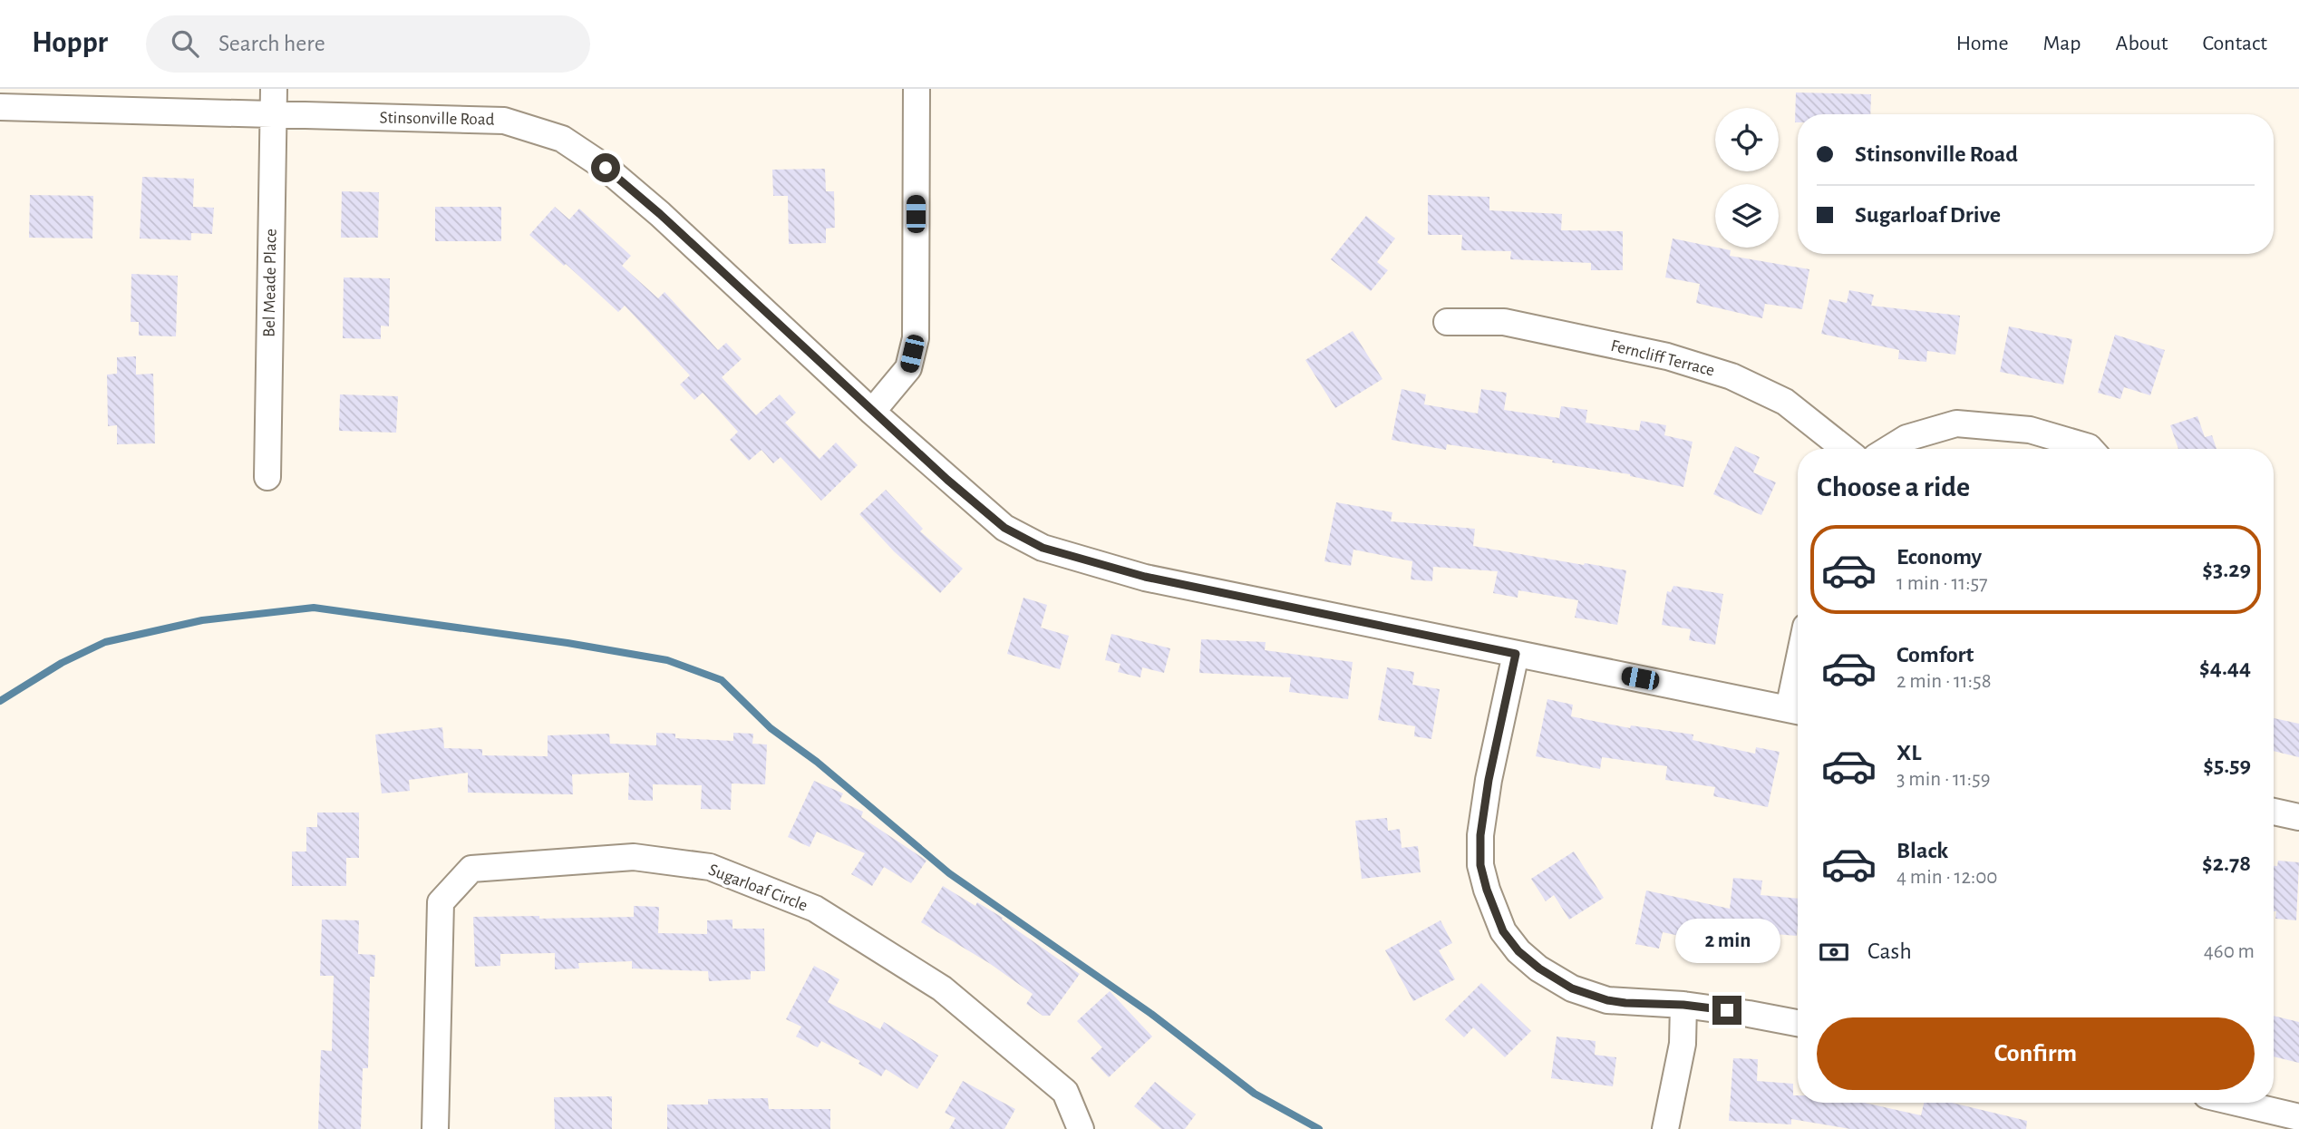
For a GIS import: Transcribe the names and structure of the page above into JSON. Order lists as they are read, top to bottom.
{
  "streets": {
    "street": [
      "Stinsonville Road",
      "Bel Meade Place",
      "Ferncliff Terrace",
      "Sugarloaf Circle"
    ]
  },
  "crossings": [
    ["Stinsonville Road", "Bel Meade Place"]
  ],
  "page": {
    "header": "Hoppr",
    "search": "Search here",
    "nav": [
      "Home",
      "Map",
      "About",
      "Contact"
    ],
    "banner": ["Stinsonville Road", "Sugarloaf Drive"],
    "heading": "Choose a ride",
    "list": [
      {
        "name": "Economy",
        "note": "1 min · 11:57",
        "value": "$3.29"
      },
      {
        "name": "Comfort",
        "note": "2 min · 11:58",
        "value": "$4.44"
      },
      {
        "name": "XL",
        "note": "3 min · 11:59",
        "value": "$5.59"
      },
      {
        "name": "Black",
        "note": "4 min · 12:00",
        "value": "$2.78"
      }
    ],
    "pay": ["Cash", "460 m"],
    "bubble": "2 min",
    "buttons": "Confirm"
  }
}
